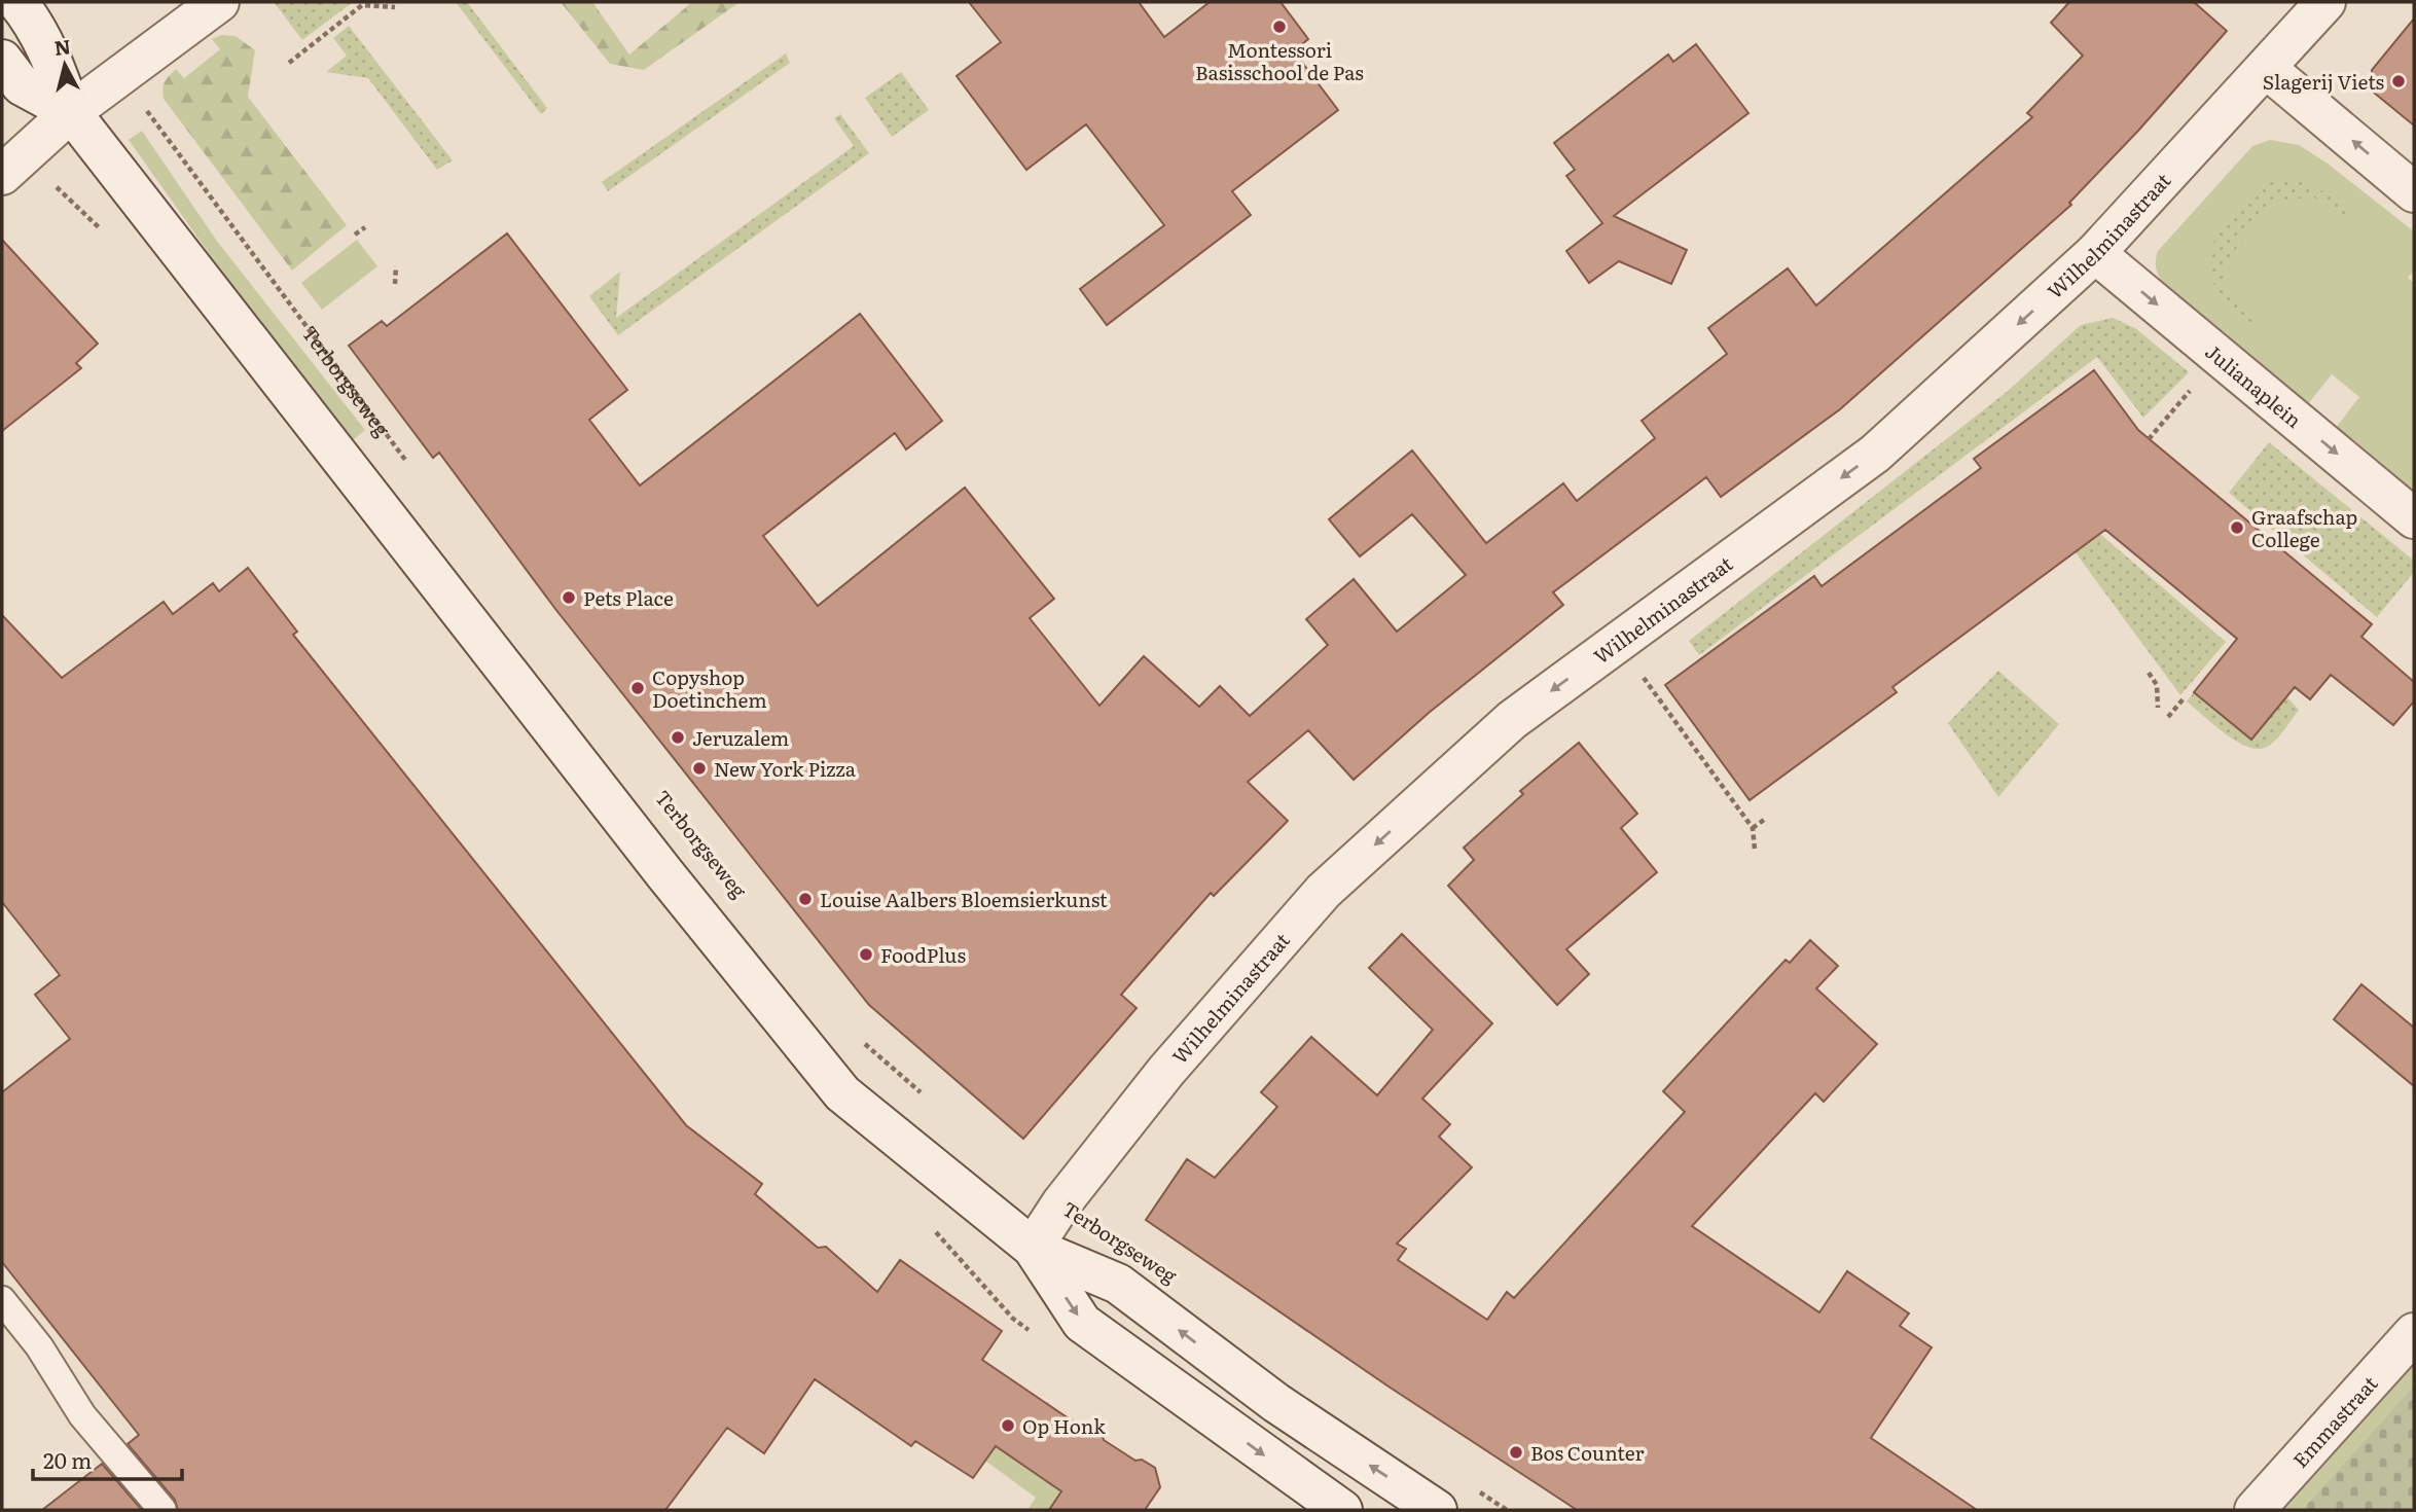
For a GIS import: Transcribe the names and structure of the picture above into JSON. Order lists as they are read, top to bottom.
{
  "streets": {
    "street": [
      "Wilhelminastraat",
      "Terborgseweg",
      "Julianaplein",
      "Emmastraat"
    ]
  },
  "crossings": [
    ["Wilhelminastraat", "Terborgseweg"],
    ["Wilhelminastraat", "Julianaplein"]
  ],
  "one_way": ["Wilhelminastraat"],
  "places": [
    "Montessori Basisschool de Pas",
    "Slagerij Viets",
    "Graafschap College",
    "Pets Place",
    "Copyshop Doetinchem",
    "Jeruzalem",
    "New York Pizza",
    "Louise Aalbers Bloemsierkunst",
    "FoodPlus",
    "Op Honk",
    "Bos Counter"
  ],
  "scale_bar": "20 m",
  "north": "top"
}
